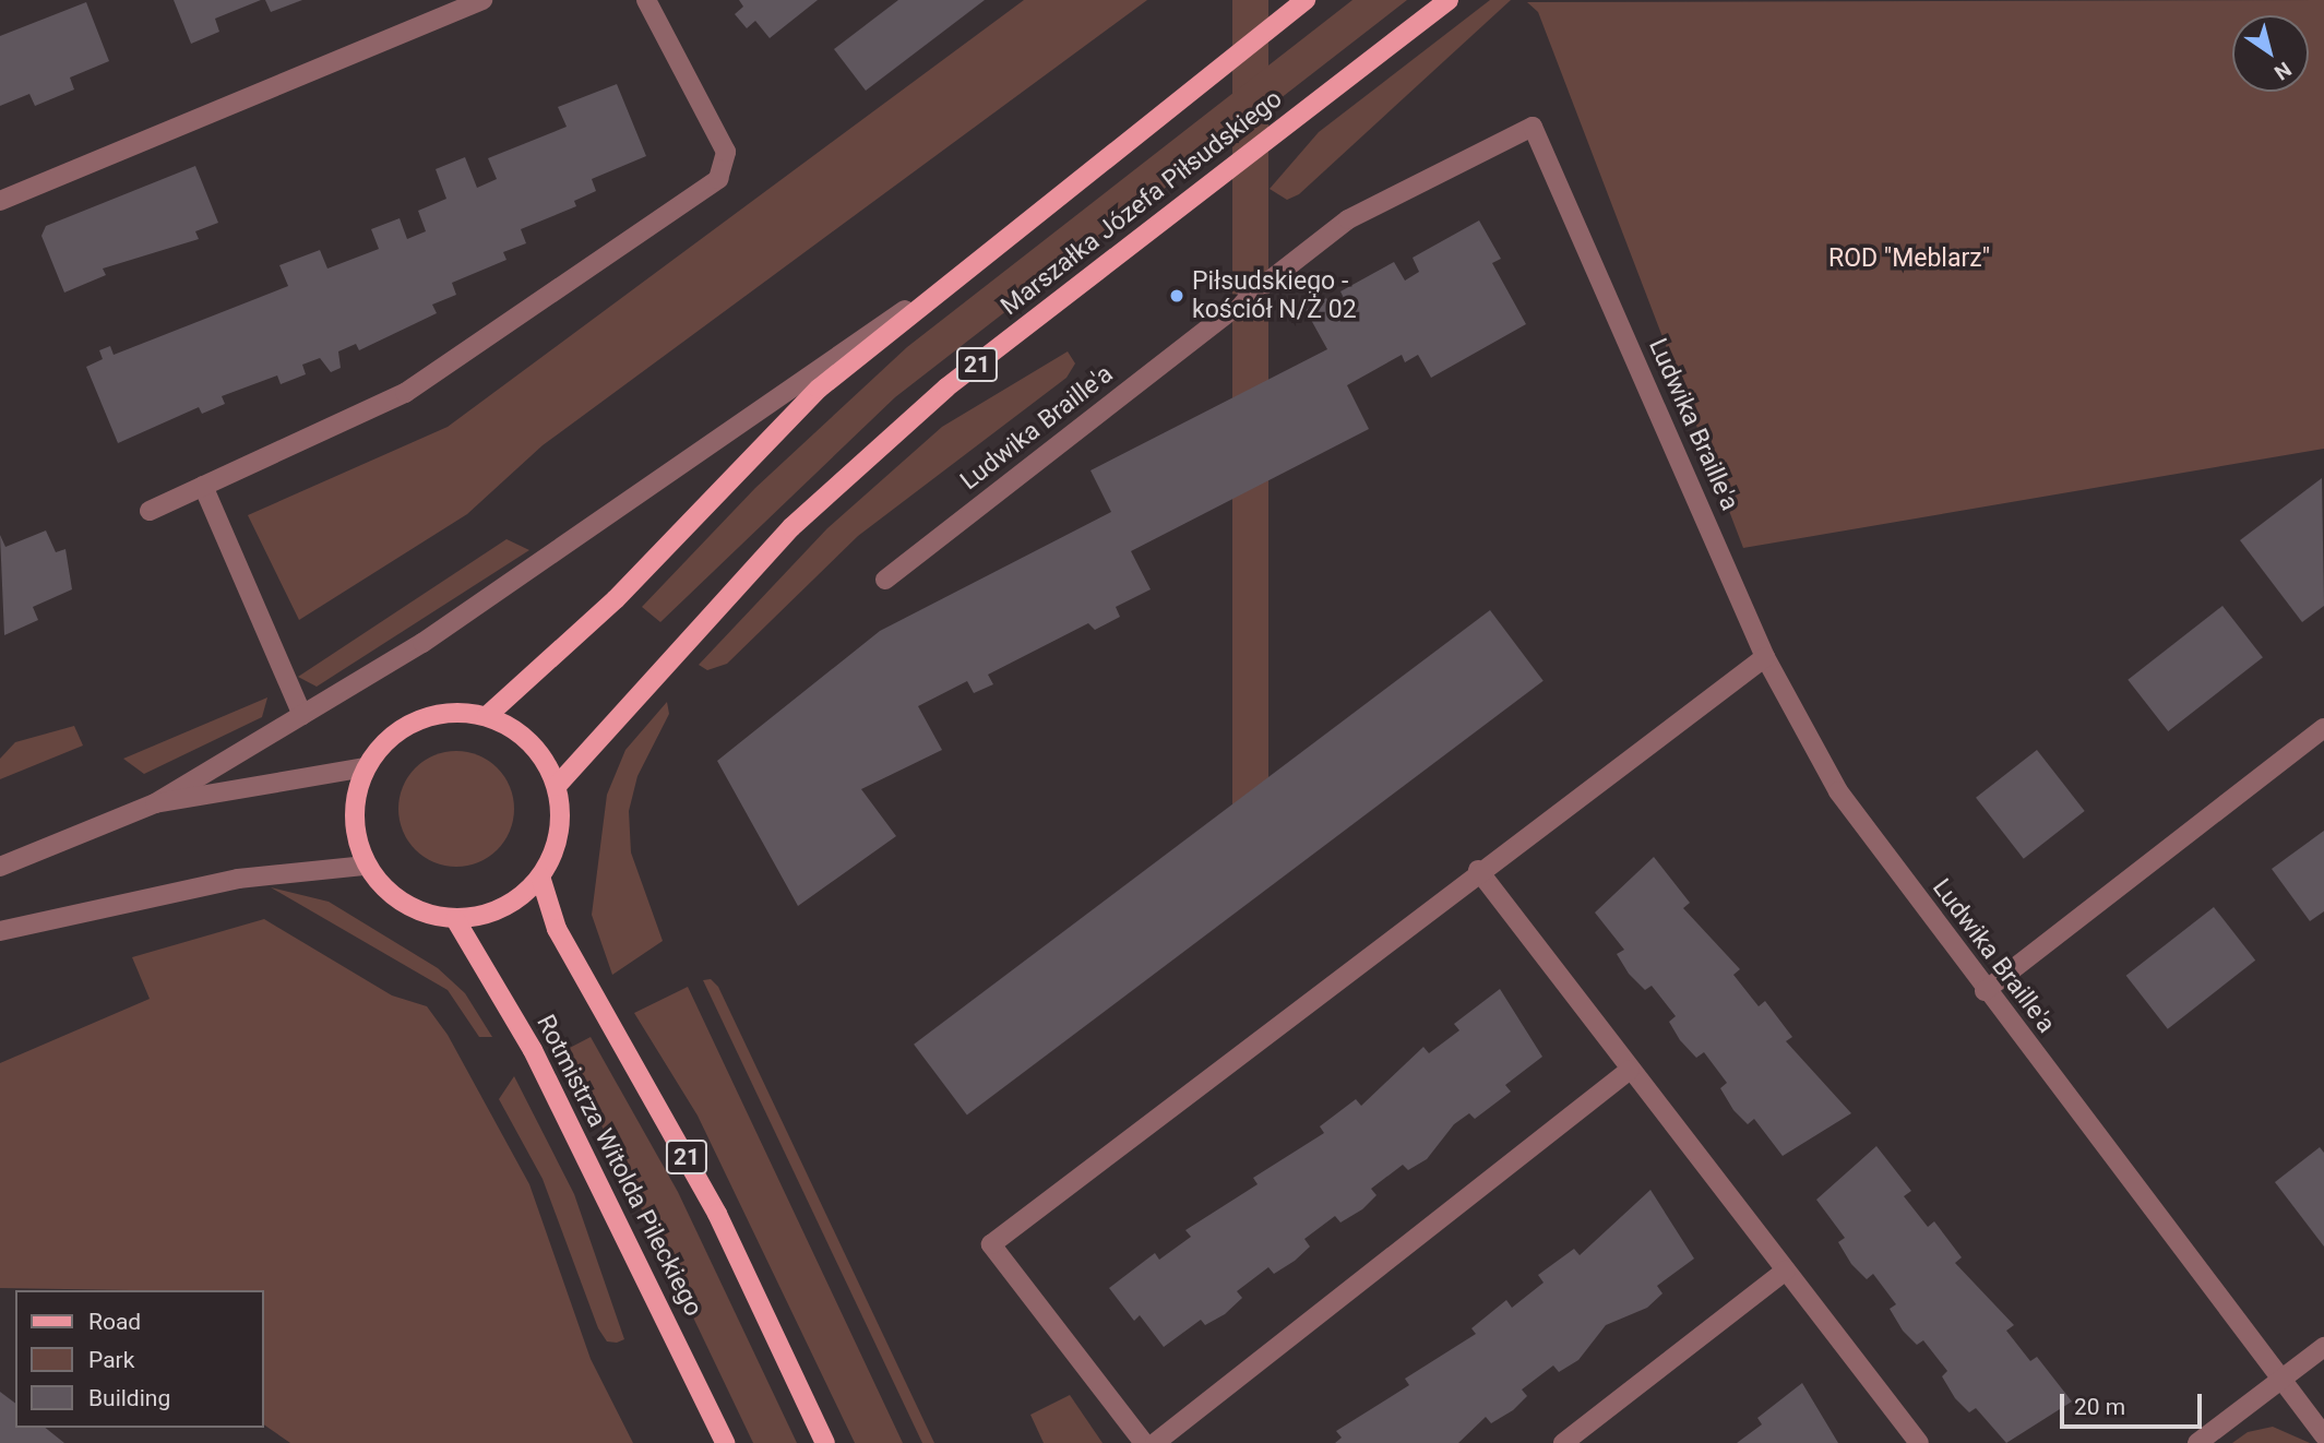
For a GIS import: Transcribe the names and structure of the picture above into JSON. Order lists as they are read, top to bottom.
{
  "streets": {
    "main road": ["Marszałka Józefa Piłsudskiego", "21", "Rotmistrza Witolda Pileckiego"],
    "street": ["Ludwika Braille'a"]
  },
  "crossings": [
    ["Marszałka Józefa Piłsudskiego", "21"],
    ["Marszałka Józefa Piłsudskiego", "Rotmistrza Witolda Pileckiego"],
    ["21", "Rotmistrza Witolda Pileckiego"]
  ],
  "parks": ["ROD \"Meblarz\""],
  "places": ["Piłsudskiego - kościół N/Ż 02"],
  "legend": ["Road", "Park", "Building"],
  "scale_bar": "20 m",
  "north": "bottom right"
}
